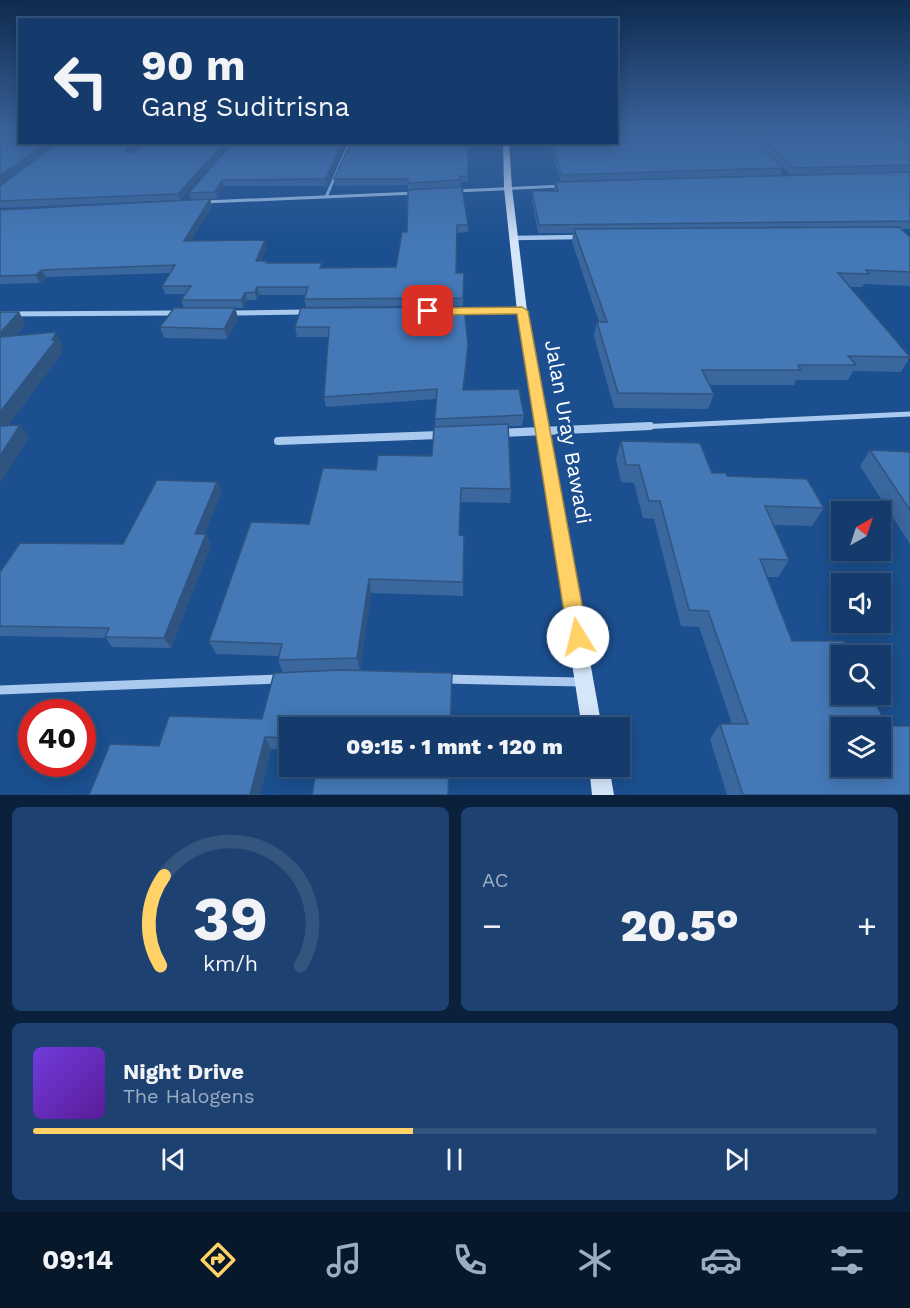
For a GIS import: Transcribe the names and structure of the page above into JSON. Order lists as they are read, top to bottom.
{
  "streets": {
    "street": ["Jalan Uray Bawadi"]
  },
  "north": "top right",
  "page": {
    "turn": ["90 m", "Gang Suditrisna"],
    "limit": "40",
    "trip": "09:15 · 1 mnt · 120 m",
    "tile": "AC",
    "heat": ["−", "20.5°", "+"],
    "song": ["Night Drive", "The Halogens"],
    "tabs": "09:14",
    "gauge": ["39", "km/h"]
  }
}
